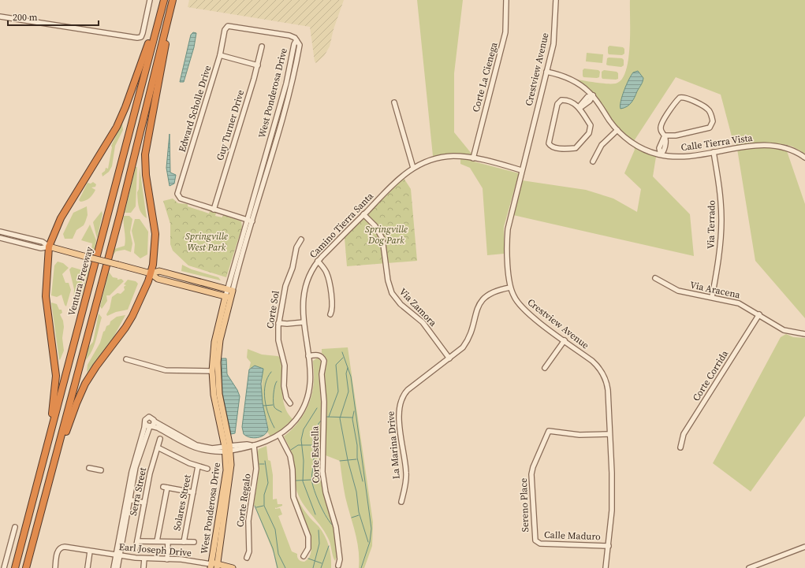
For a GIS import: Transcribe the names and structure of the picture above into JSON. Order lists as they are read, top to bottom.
{
  "streets": {
    "highway": ["Ventura Freeway"],
    "main road": ["West Ponderosa Drive", "Earl Joseph Drive"],
    "street": [
      "Crestview Avenue",
      "Corte La Cienega",
      "Edward Scholle Drive",
      "Guy Turner Drive",
      "Calle Tierra Vista",
      "Via Terrado",
      "Camino Tierra Santa",
      "Via Aracena",
      "Via Zamora",
      "Corte Sol",
      "Corte Corrida",
      "La Marina Drive",
      "Corte Estrella",
      "Serra Street",
      "Corte Regalo",
      "Solares Street",
      "Sereno Place",
      "Calle Maduro"
    ]
  },
  "crossings": [
    ["Crestview Avenue", "Calle Tierra Vista"],
    ["Crestview Avenue", "Camino Tierra Santa"],
    ["Crestview Avenue", "La Marina Drive"],
    ["Crestview Avenue", "Sereno Place"],
    ["Crestview Avenue", "Calle Maduro"],
    ["Corte La Cienega", "Camino Tierra Santa"],
    ["West Ponderosa Drive", "Edward Scholle Drive"],
    ["West Ponderosa Drive", "Camino Tierra Santa"],
    ["West Ponderosa Drive", "Earl Joseph Drive"],
    ["Edward Scholle Drive", "Guy Turner Drive"],
    ["Calle Tierra Vista", "Via Terrado"],
    ["Via Terrado", "Via Aracena"],
    ["Camino Tierra Santa", "Via Zamora"],
    ["Camino Tierra Santa", "Corte Estrella"],
    ["Camino Tierra Santa", "Corte Regalo"],
    ["Via Aracena", "Corte Corrida"],
    ["Via Zamora", "La Marina Drive"],
    ["Sereno Place", "Calle Maduro"]
  ],
  "parks": ["Springville Dog Park", "Springville West Park"],
  "scale_bar": "200 m"
}
